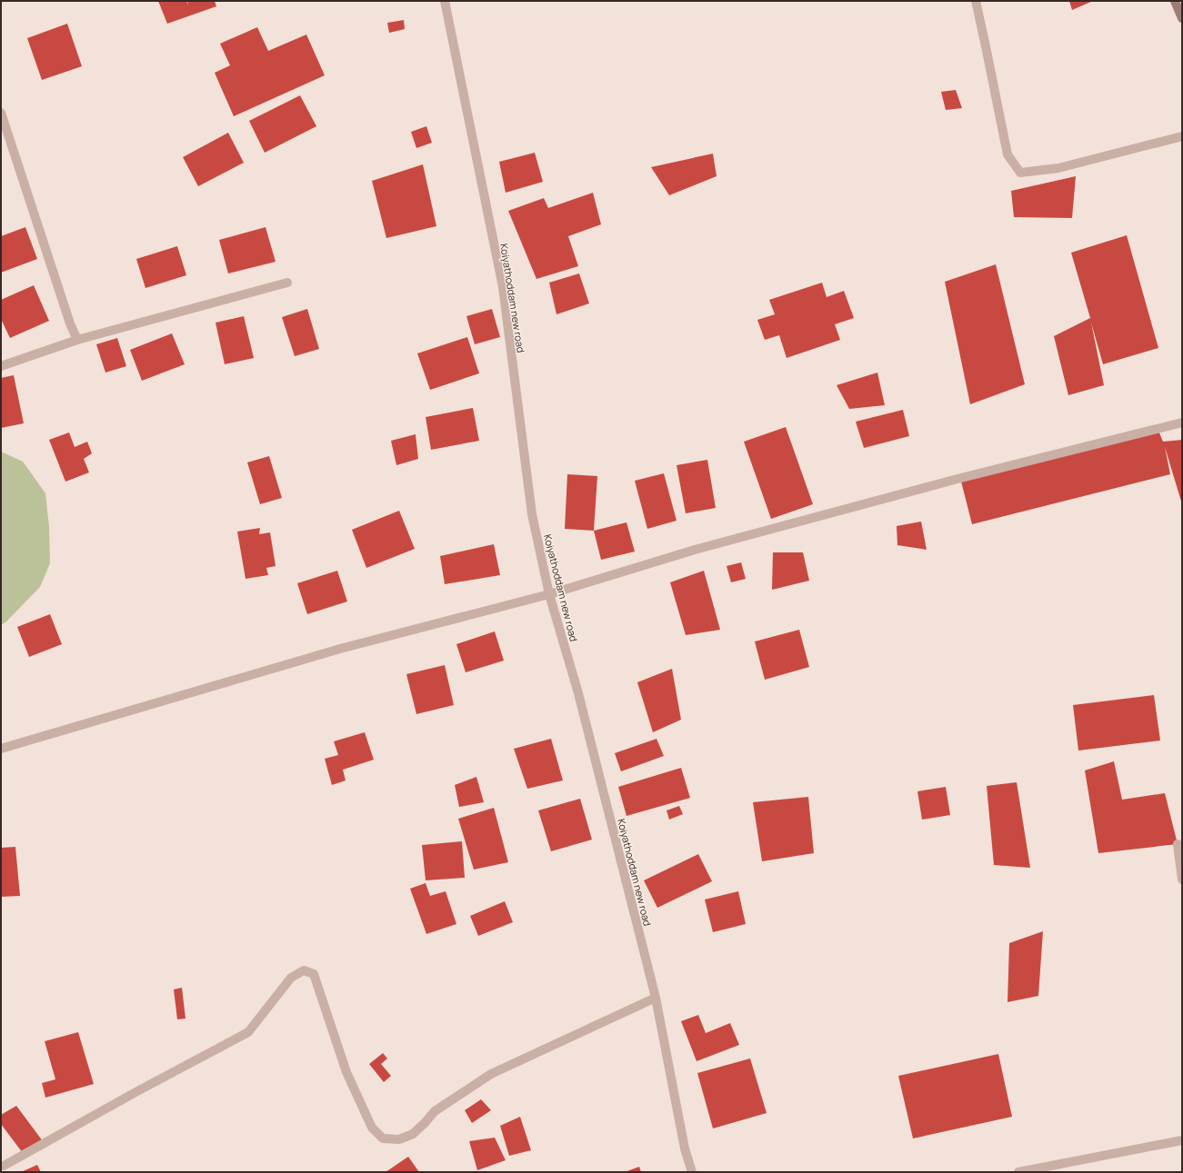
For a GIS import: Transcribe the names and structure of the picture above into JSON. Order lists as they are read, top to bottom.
{
  "streets": {
    "street": ["Koiyathoddam new road"]
  }
}
